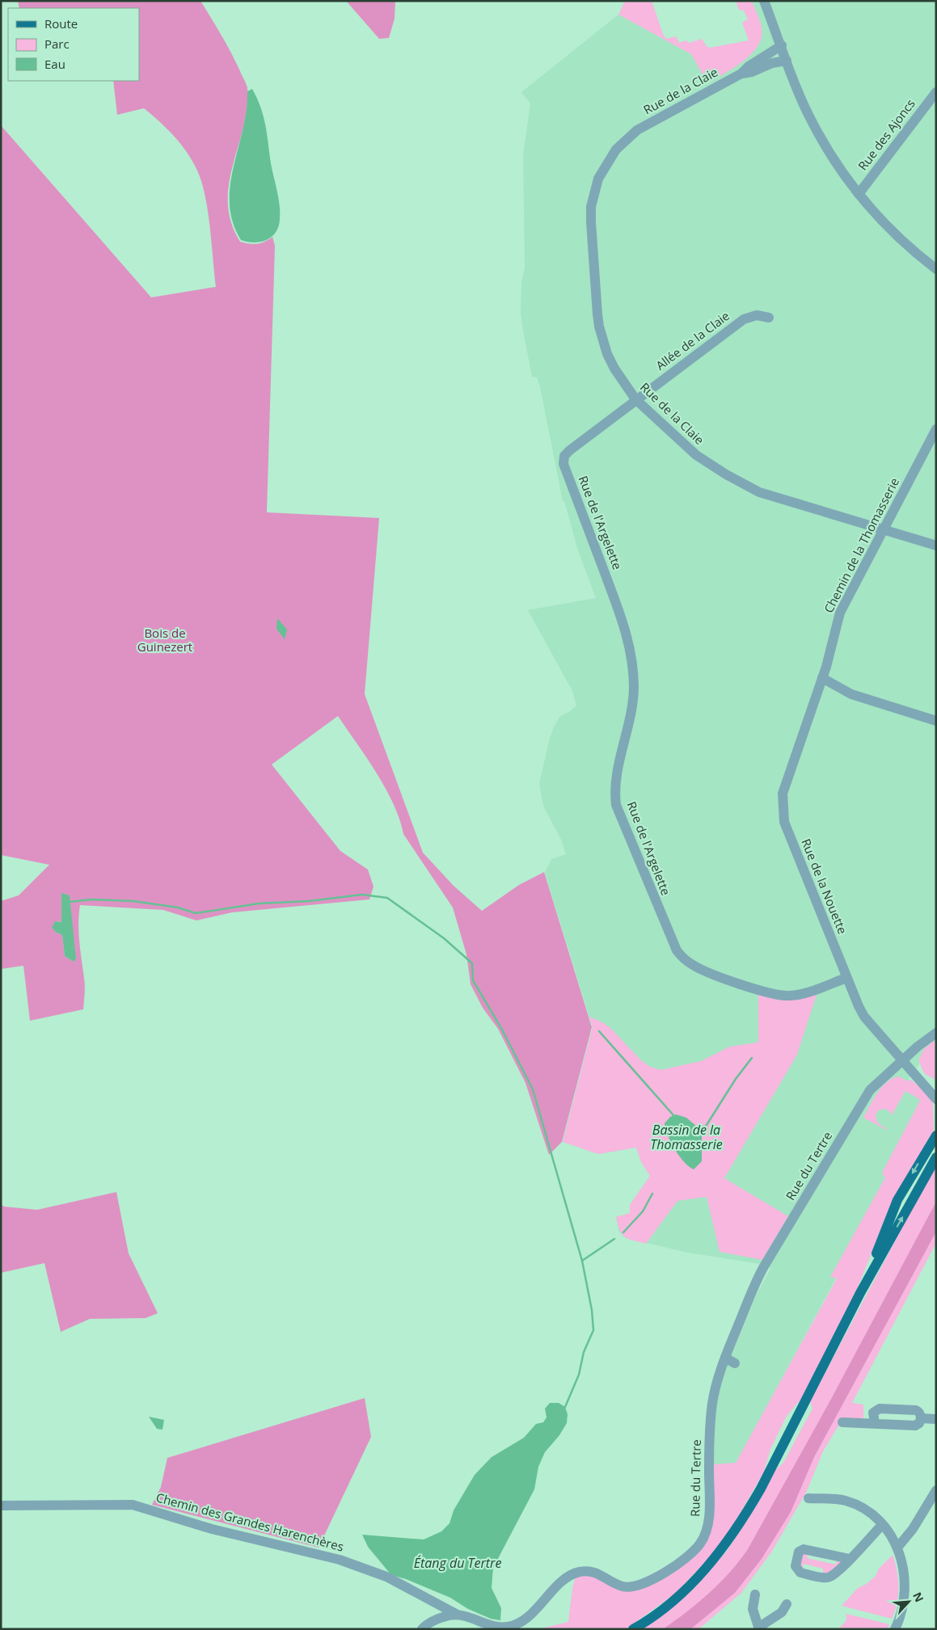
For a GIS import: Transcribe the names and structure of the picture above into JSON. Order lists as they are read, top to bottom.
{
  "streets": {
    "street": [
      "Rue de la Claie",
      "Rue des Ajoncs",
      "Allée de la Claie",
      "Rue de l'Argelette",
      "Chemin de la Thomasserie",
      "Rue de la Nouette",
      "Rue du Tertre",
      "Chemin des Grandes Harenchères"
    ]
  },
  "crossings": [
    ["Rue de la Claie", "Allée de la Claie"],
    ["Rue de la Claie", "Rue de l'Argelette"],
    ["Rue de la Claie", "Chemin de la Thomasserie"],
    ["Allée de la Claie", "Rue de l'Argelette"],
    ["Rue de l'Argelette", "Rue de la Nouette"],
    ["Chemin de la Thomasserie", "Rue de la Nouette"],
    ["Rue de la Nouette", "Rue du Tertre"],
    ["Rue du Tertre", "Chemin des Grandes Harenchères"]
  ],
  "water": ["Bassin de la Thomasserie", "Étang du Tertre"],
  "parks": ["Bois de Guinezert"],
  "legend": ["Route", "Parc", "Eau"],
  "north": "top right"
}
